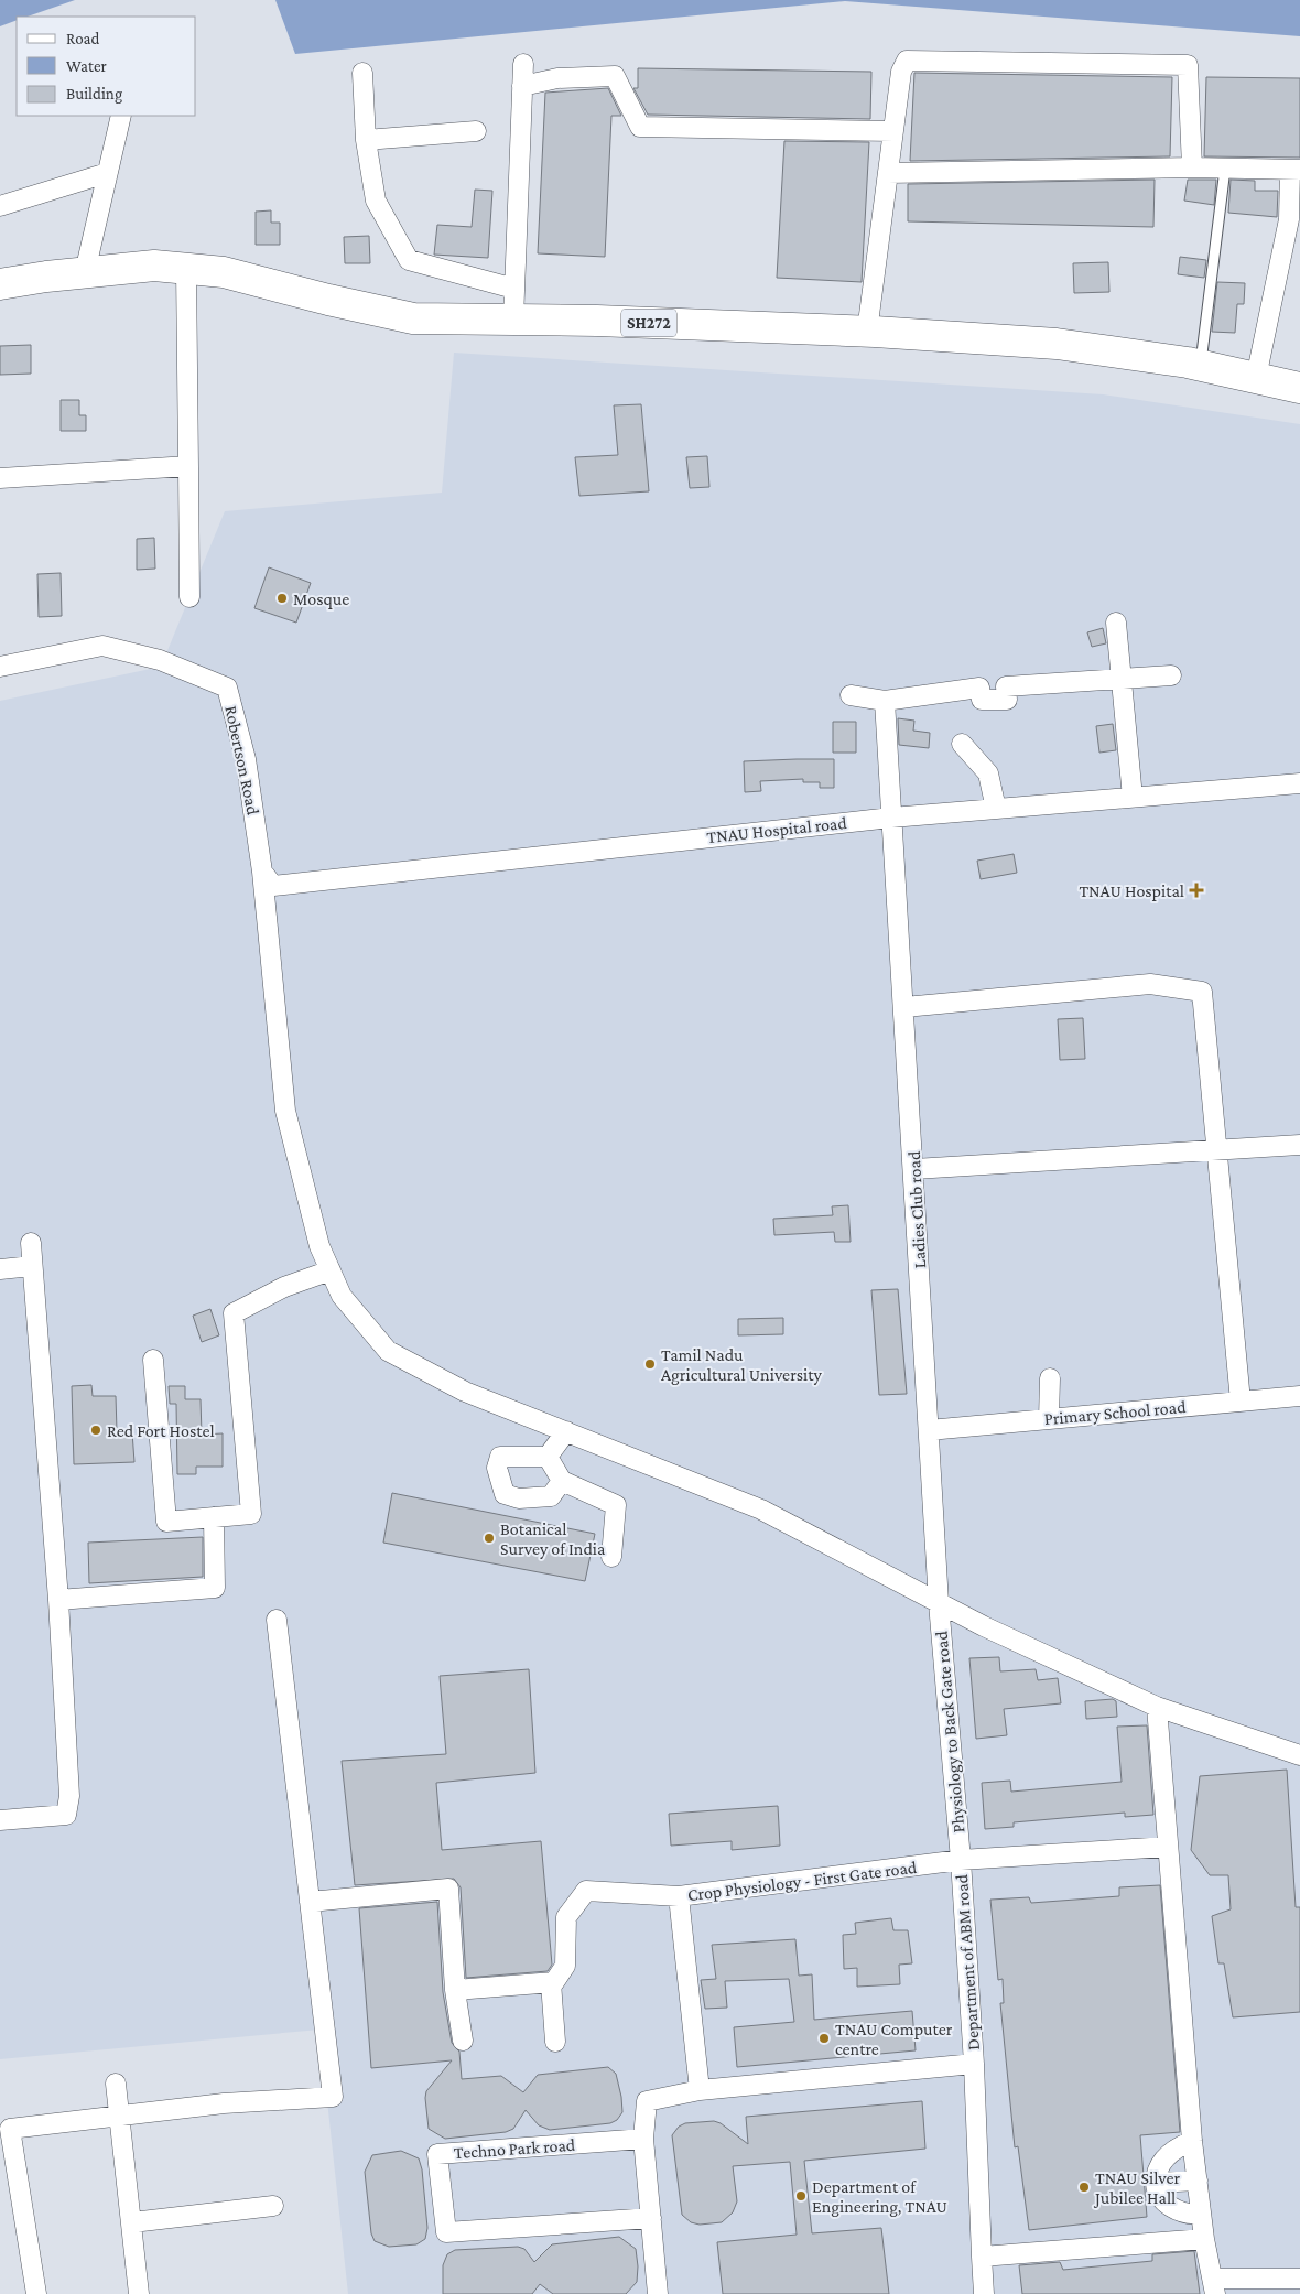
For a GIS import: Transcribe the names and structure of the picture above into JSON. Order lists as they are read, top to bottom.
{
  "streets": {
    "main road": ["SH272"],
    "street": [
      "Robertson Road",
      "TNAU Hospital road",
      "Ladies Club road",
      "Primary School road",
      "Physiology to Back Gate road",
      "Crop Physiology - First Gate road",
      "Department of ABM road",
      "Techno Park road"
    ]
  },
  "crossings": [
    ["Robertson Road", "TNAU Hospital road"],
    ["TNAU Hospital road", "Ladies Club road"],
    ["Ladies Club road", "Primary School road"],
    ["Ladies Club road", "Physiology to Back Gate road"],
    ["Physiology to Back Gate road", "Crop Physiology - First Gate road"],
    ["Physiology to Back Gate road", "Department of ABM road"],
    ["Crop Physiology - First Gate road", "Department of ABM road"]
  ],
  "places": {
    "other": [
      "Mosque",
      "Tamil Nadu Agricultural University",
      "Red Fort Hostel",
      "Botanical Survey of India",
      "TNAU Computer centre",
      "TNAU Silver Jubilee Hall",
      "Department of Engineering, TNAU"
    ],
    "health": ["TNAU Hospital"]
  },
  "legend": ["Road", "Water", "Building"]
}
